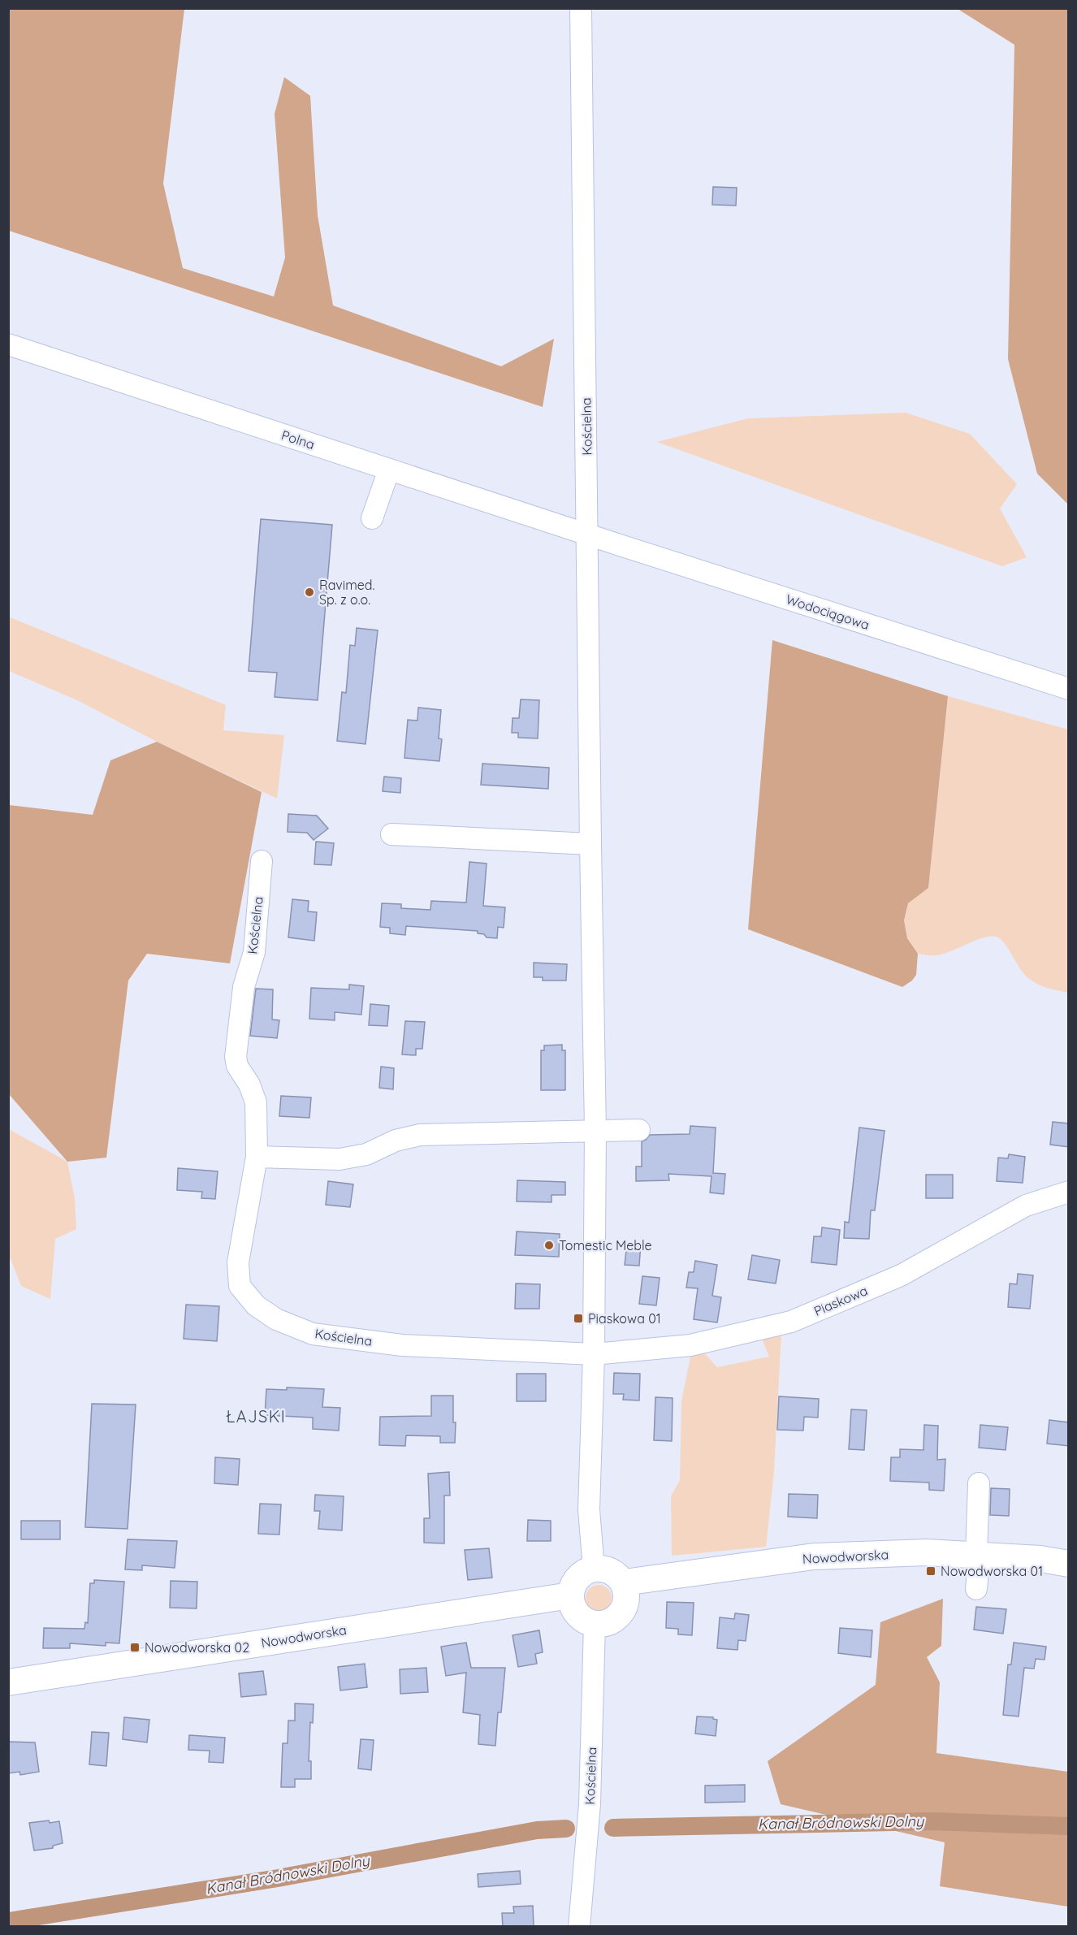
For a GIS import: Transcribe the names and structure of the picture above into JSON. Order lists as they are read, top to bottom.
{
  "streets": {
    "main road": ["Nowodworska"],
    "street": [
      "Kościelna",
      "Polna",
      "Wodociągowa",
      "Piaskowa"
    ]
  },
  "crossings": [
    ["Kościelna", "Polna"],
    ["Kościelna", "Wodociągowa"],
    ["Kościelna", "Piaskowa"],
    ["Kościelna", "Nowodworska"],
    ["Polna", "Wodociągowa"]
  ],
  "districts": ["ŁAJSKI"],
  "water": ["Kanał Bródnowski Dolny"],
  "places": {
    "other": ["Ravimed. Sp. z o.o.", "Tomestic Meble"],
    "transit": ["Piaskowa 01", "Nowodworska 01", "Nowodworska 02"]
  }
}
